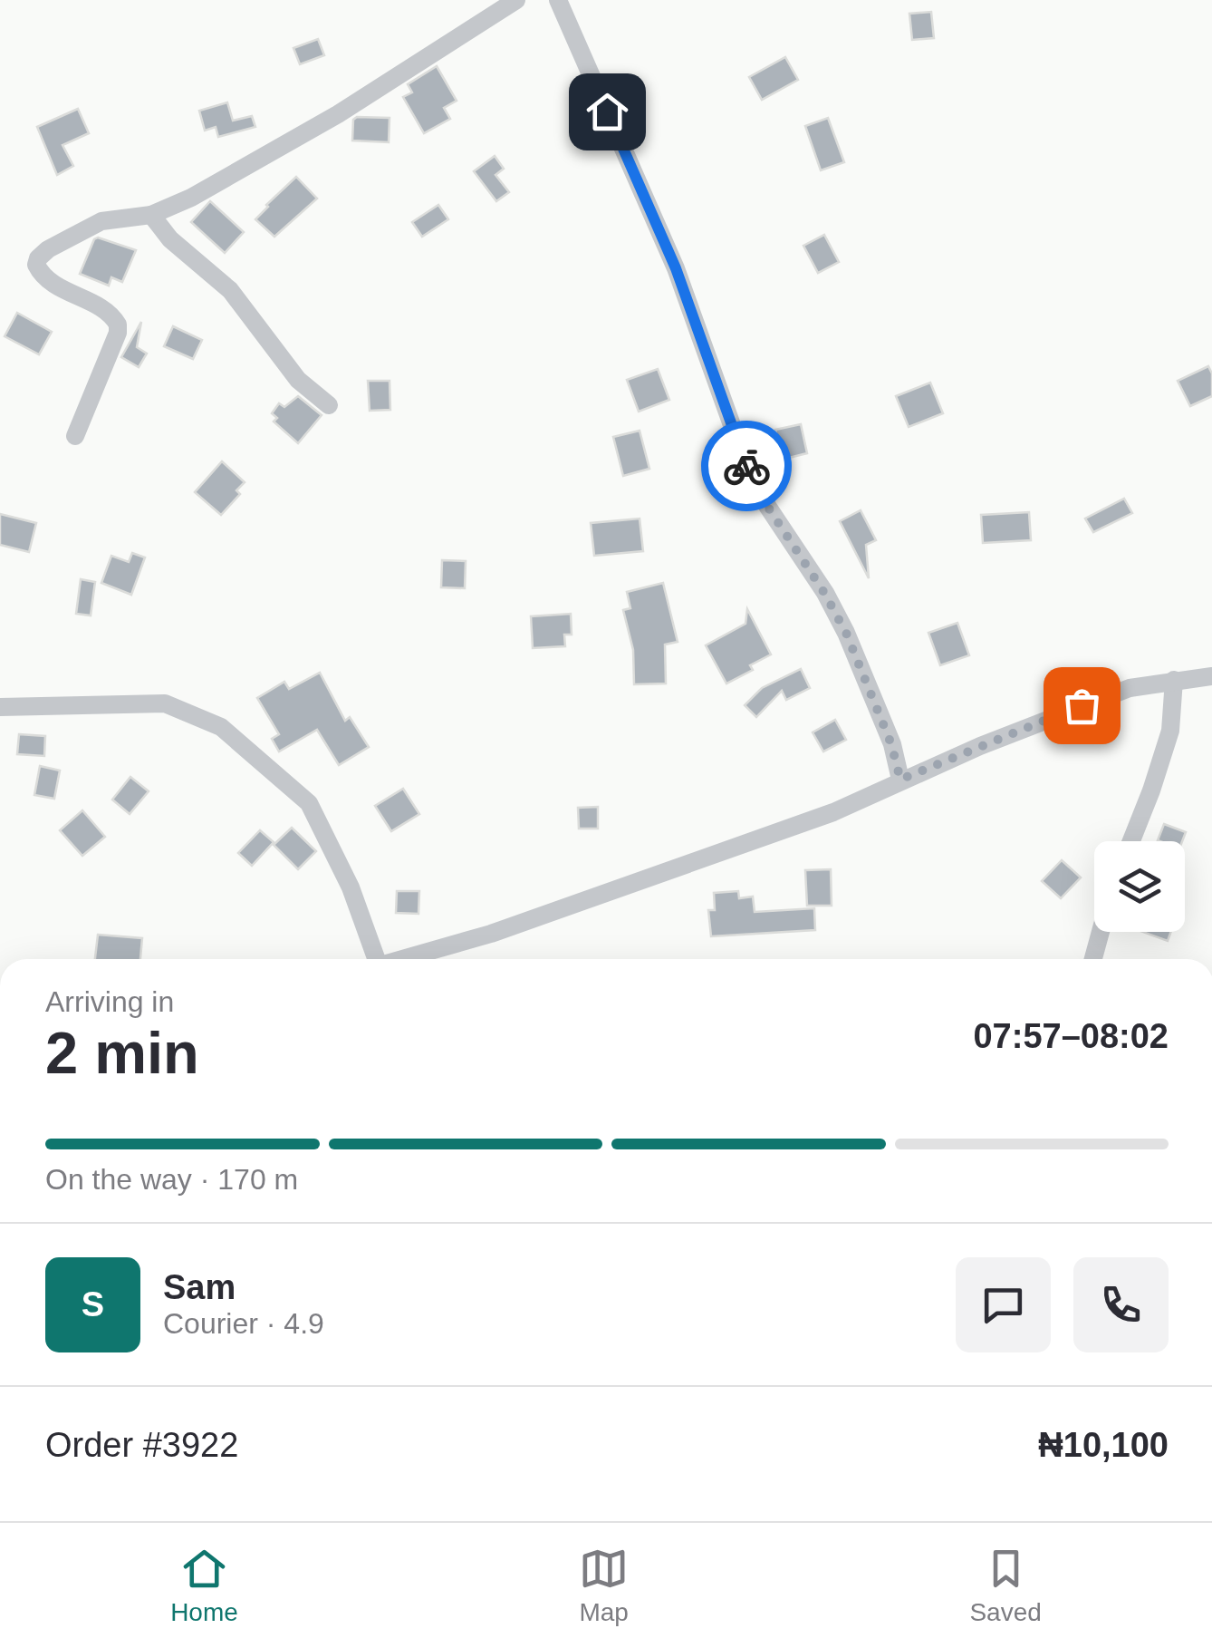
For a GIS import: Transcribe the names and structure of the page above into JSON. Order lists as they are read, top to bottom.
{
  "page": {
    "heading": ["2 min", "Arriving in", "07:57–08:02"],
    "panel": [
      "Sam",
      "Courier · 4.9",
      "Order #3922",
      "₦10,100"
    ],
    "bar": "On the way · 170 m",
    "round": "S",
    "tabs": ["Home", "Map", "Saved"]
  }
}
